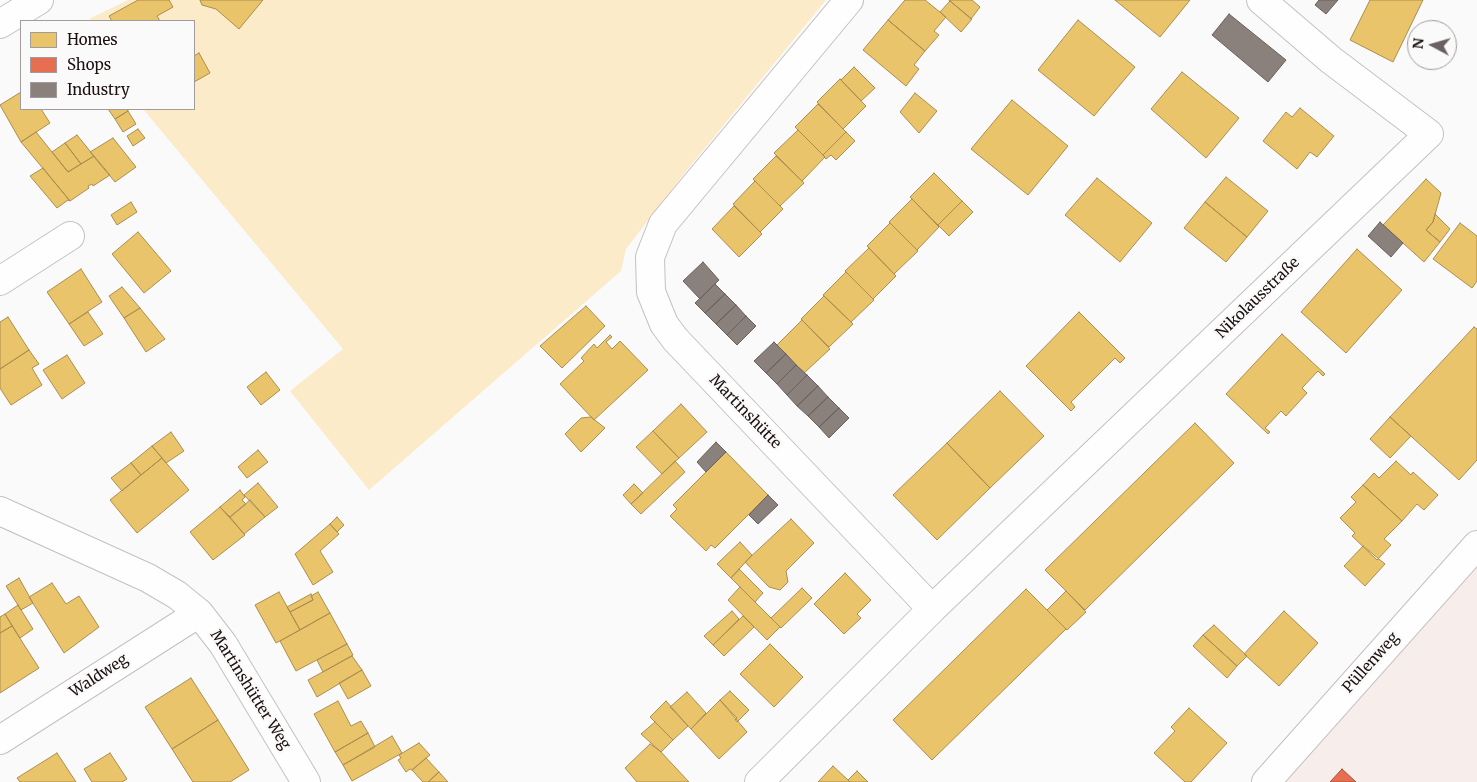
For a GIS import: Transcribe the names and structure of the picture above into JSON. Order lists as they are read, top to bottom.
{
  "streets": {
    "street": [
      "Nikolausstraße",
      "Martinshütte",
      "Püllenweg",
      "Waldweg",
      "Martinshütter Weg"
    ]
  },
  "crossings": [
    ["Nikolausstraße", "Martinshütte"],
    ["Waldweg", "Martinshütter Weg"]
  ],
  "legend": ["Homes", "Shops", "Industry"],
  "north": "left"
}
